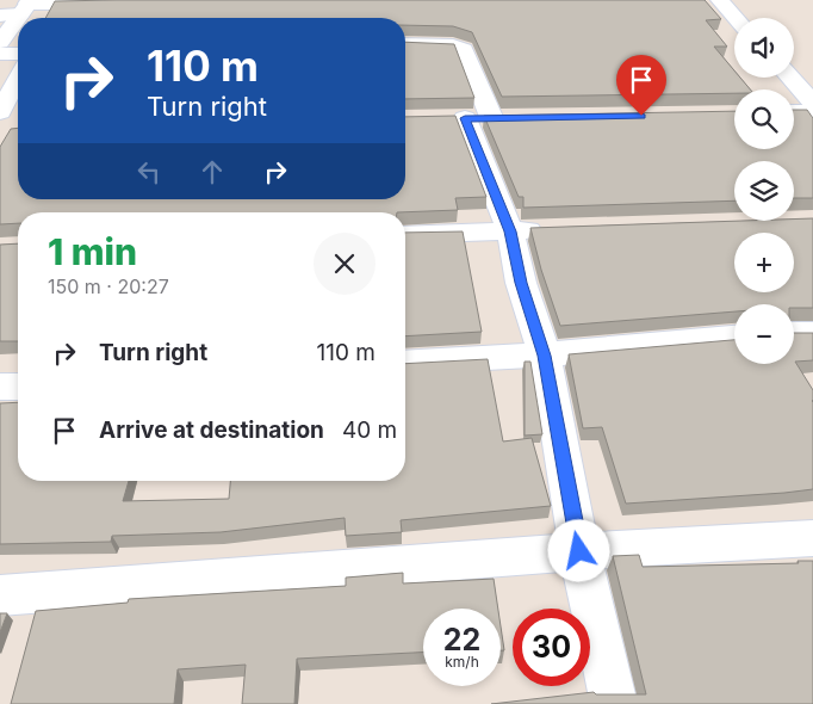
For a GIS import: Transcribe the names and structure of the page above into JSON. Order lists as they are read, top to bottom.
{
  "page": {
    "map_buttons": ["+", "−"],
    "turn": ["110 m", "Turn right"],
    "heading": ["1 min", "150 m · 20:27"],
    "list": [
      {
        "name": "Turn right",
        "value": "110 m"
      },
      {
        "name": "Arrive at destination",
        "value": "40 m"
      }
    ],
    "speed": "22 km/h",
    "limit": "30"
  }
}
